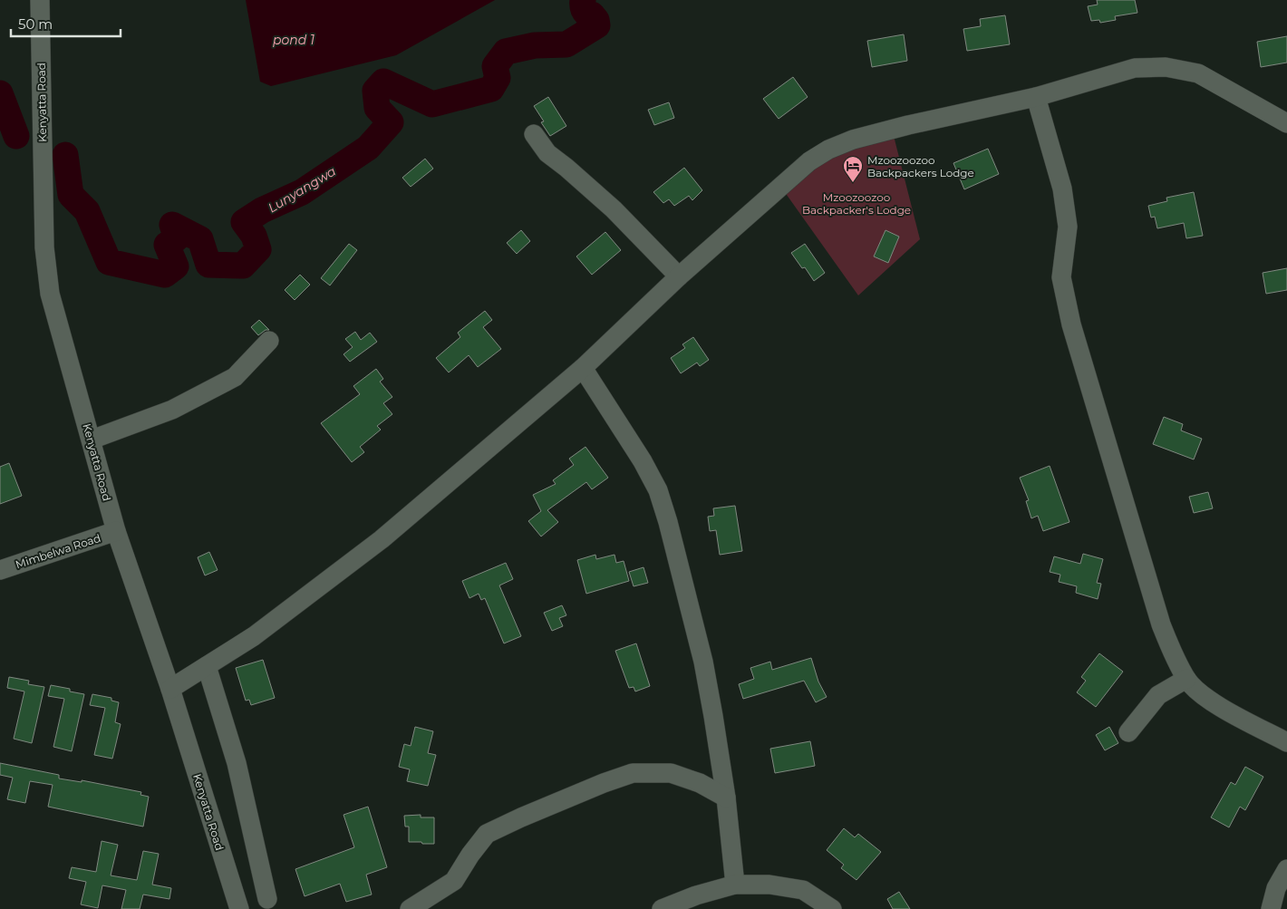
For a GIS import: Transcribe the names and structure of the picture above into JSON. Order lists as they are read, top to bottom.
{
  "streets": {
    "street": ["Kenyatta Road", "Mimbelwa Road"]
  },
  "crossings": [
    ["Kenyatta Road", "Mimbelwa Road"]
  ],
  "water": ["pond 1", "Lunyangwa"],
  "parks": ["Mzoozoozoo Backpacker's Lodge"],
  "places": {
    "hotel": ["Mzoozoozoo Backpackers Lodge"]
  },
  "scale_bar": "50 m"
}
